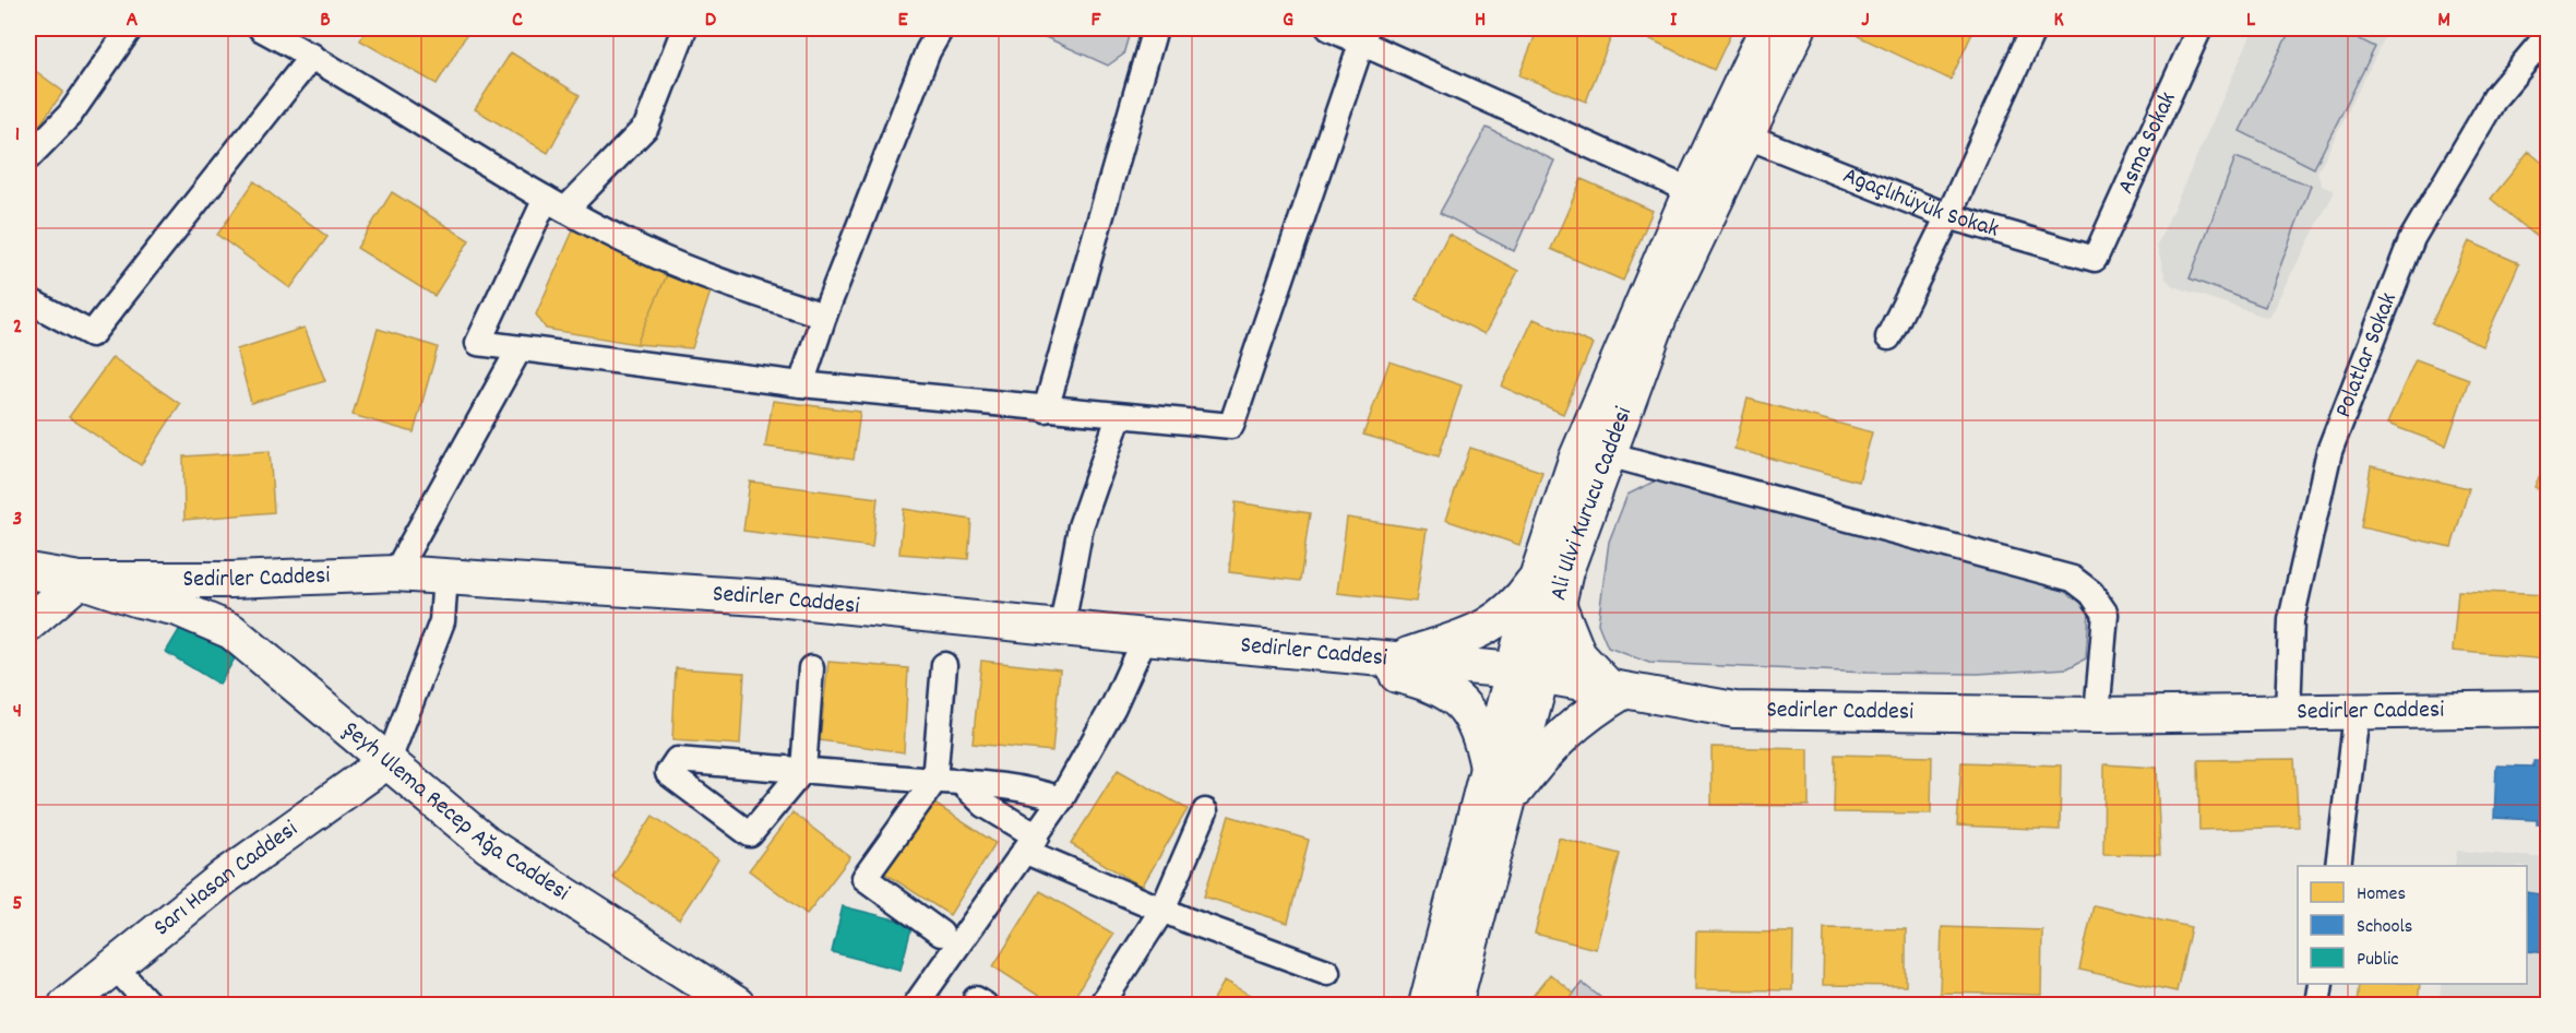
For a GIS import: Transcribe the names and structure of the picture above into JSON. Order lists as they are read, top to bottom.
{
  "streets": {
    "street": [
      "Asma Sokak",
      "Ağaçlıhüyük Sokak",
      "Polatlar Sokak",
      "Ali Ulvi Kurucu Caddesi",
      "Sedirler Caddesi",
      "Şeyh Ulema Recep Ağa Caddesi",
      "Sarı Hasan Caddesi"
    ]
  },
  "crossings": [
    ["Asma Sokak", "Ağaçlıhüyük Sokak"],
    ["Ağaçlıhüyük Sokak", "Ali Ulvi Kurucu Caddesi"],
    ["Polatlar Sokak", "Sedirler Caddesi"],
    ["Ali Ulvi Kurucu Caddesi", "Sedirler Caddesi"],
    ["Sedirler Caddesi", "Şeyh Ulema Recep Ağa Caddesi"],
    ["Şeyh Ulema Recep Ağa Caddesi", "Sarı Hasan Caddesi"]
  ],
  "legend": ["Homes", "Schools", "Public"],
  "grid": {
    "columns": [
      "A",
      "B",
      "C",
      "D",
      "E",
      "F",
      "G",
      "H",
      "I",
      "J",
      "K",
      "L",
      "M"
    ],
    "rows": [
      "1",
      "2",
      "3",
      "4",
      "5"
    ]
  }
}
